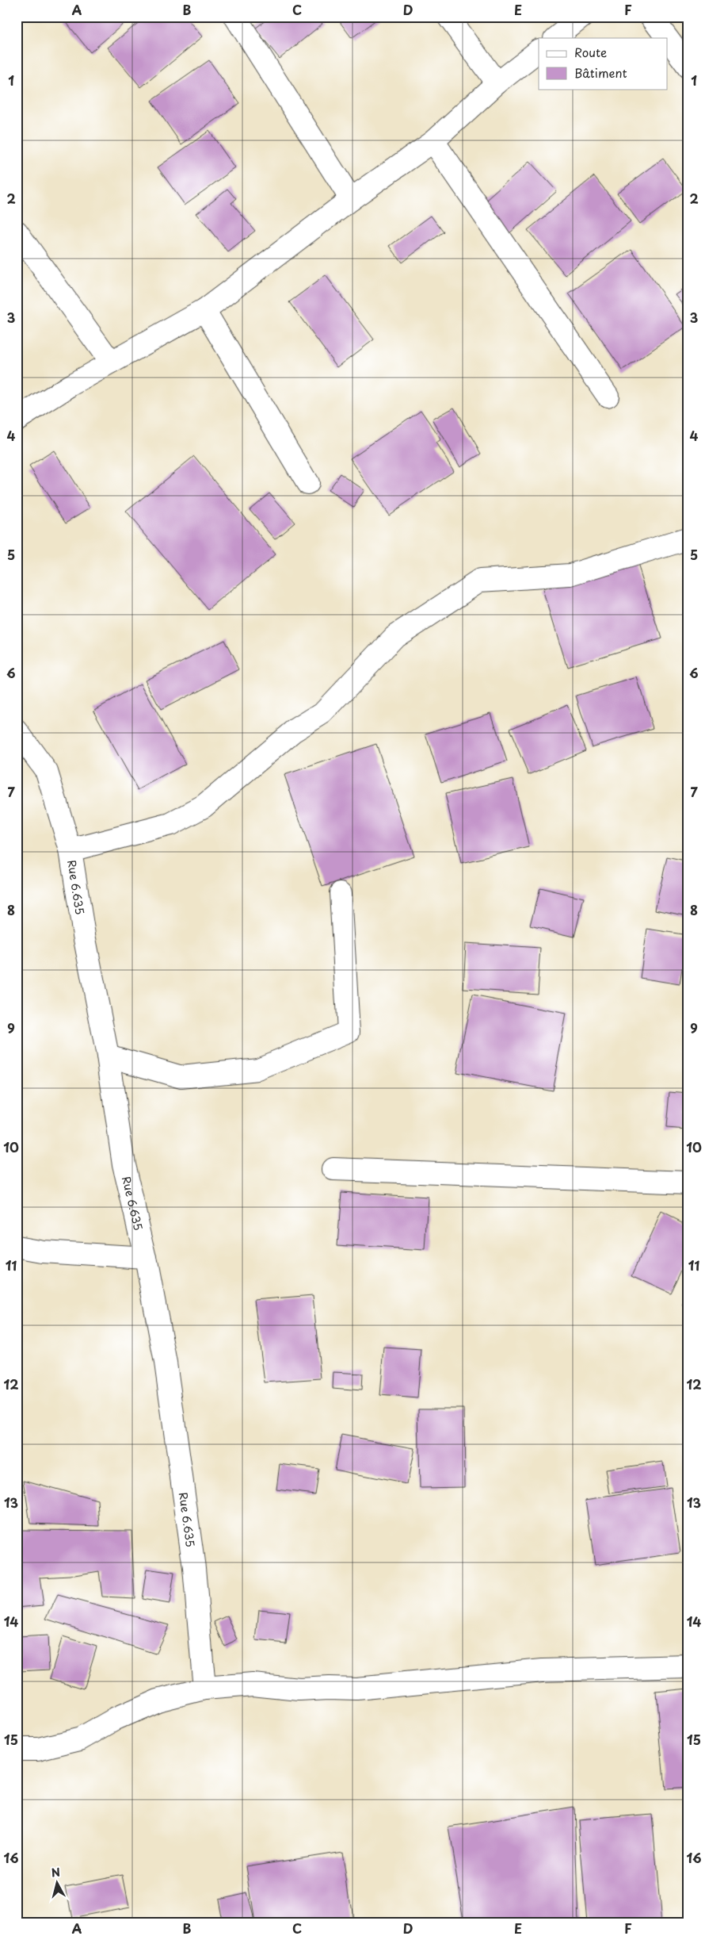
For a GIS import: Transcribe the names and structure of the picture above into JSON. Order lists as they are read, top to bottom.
{
  "streets": {
    "street": ["Rue 6.635"]
  },
  "legend": ["Route", "Bâtiment"],
  "north": "top",
  "grid": {
    "columns": [
      "A",
      "B",
      "C",
      "D",
      "E",
      "F"
    ],
    "rows": [
      "1",
      "2",
      "3",
      "4",
      "5",
      "6",
      "7",
      "8",
      "9",
      "10",
      "11",
      "12",
      "13",
      "14",
      "15",
      "16"
    ]
  }
}
